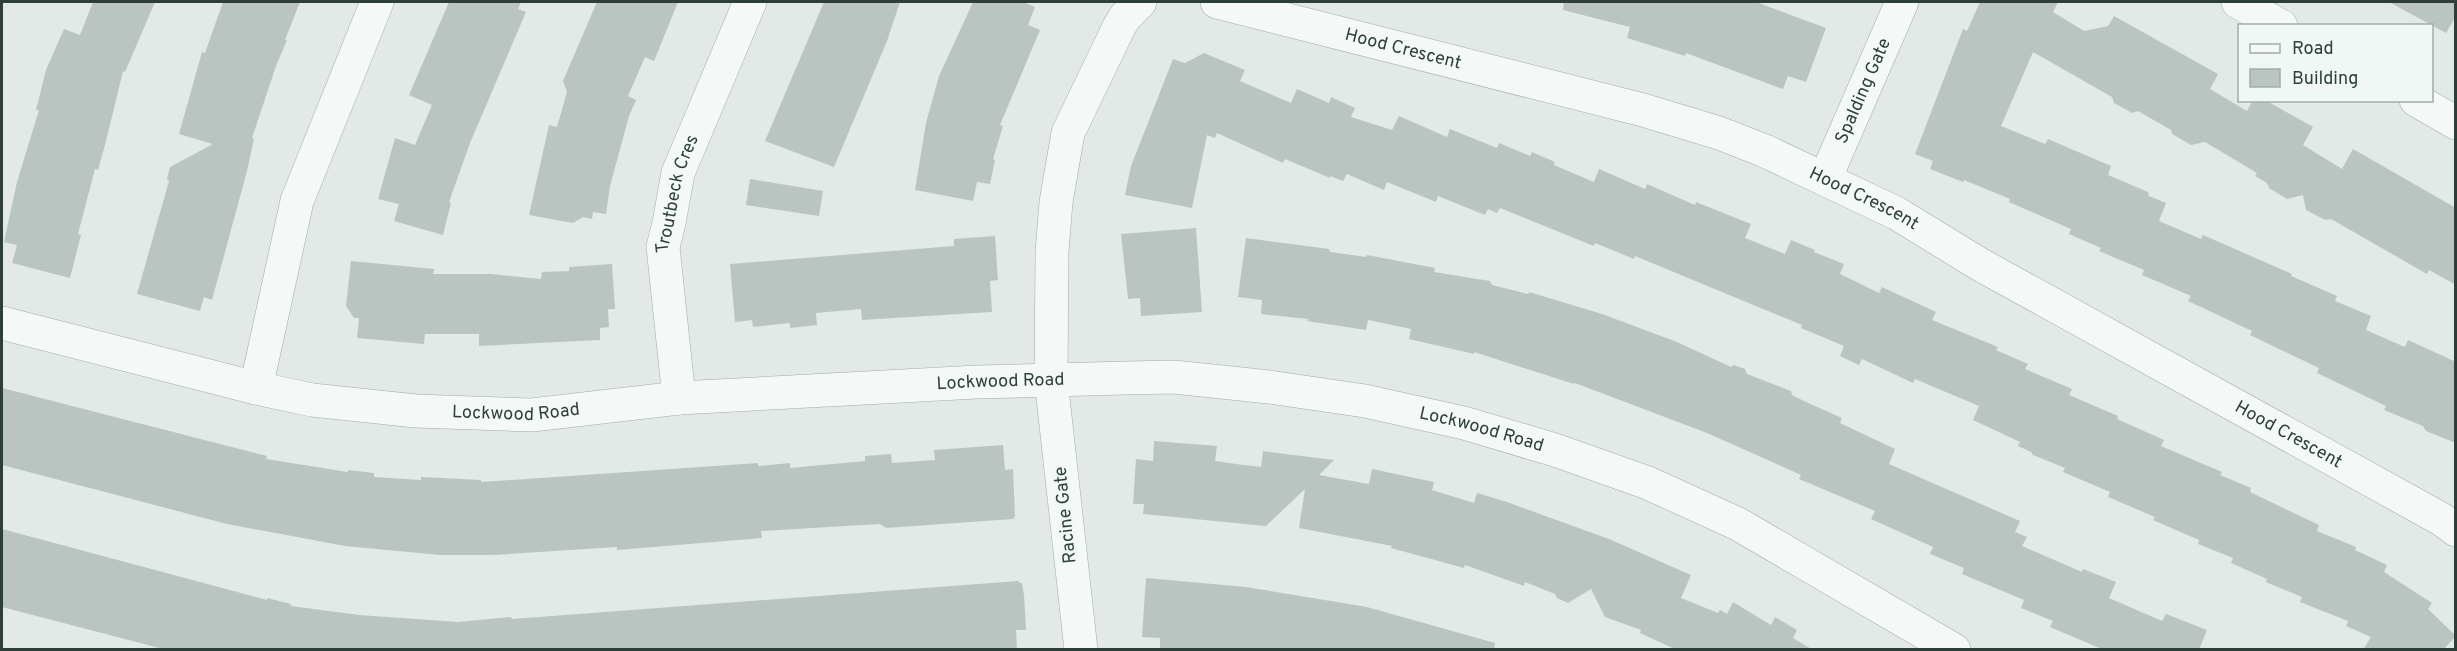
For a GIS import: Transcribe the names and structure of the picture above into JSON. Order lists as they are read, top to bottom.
{
  "streets": {
    "street": [
      "Hood Crescent",
      "Spalding Gate",
      "Troutbeck Cres",
      "Lockwood Road",
      "Racine Gate"
    ]
  },
  "crossings": [
    ["Hood Crescent", "Spalding Gate"],
    ["Troutbeck Cres", "Lockwood Road"],
    ["Lockwood Road", "Racine Gate"]
  ],
  "legend": ["Road", "Building"]
}
